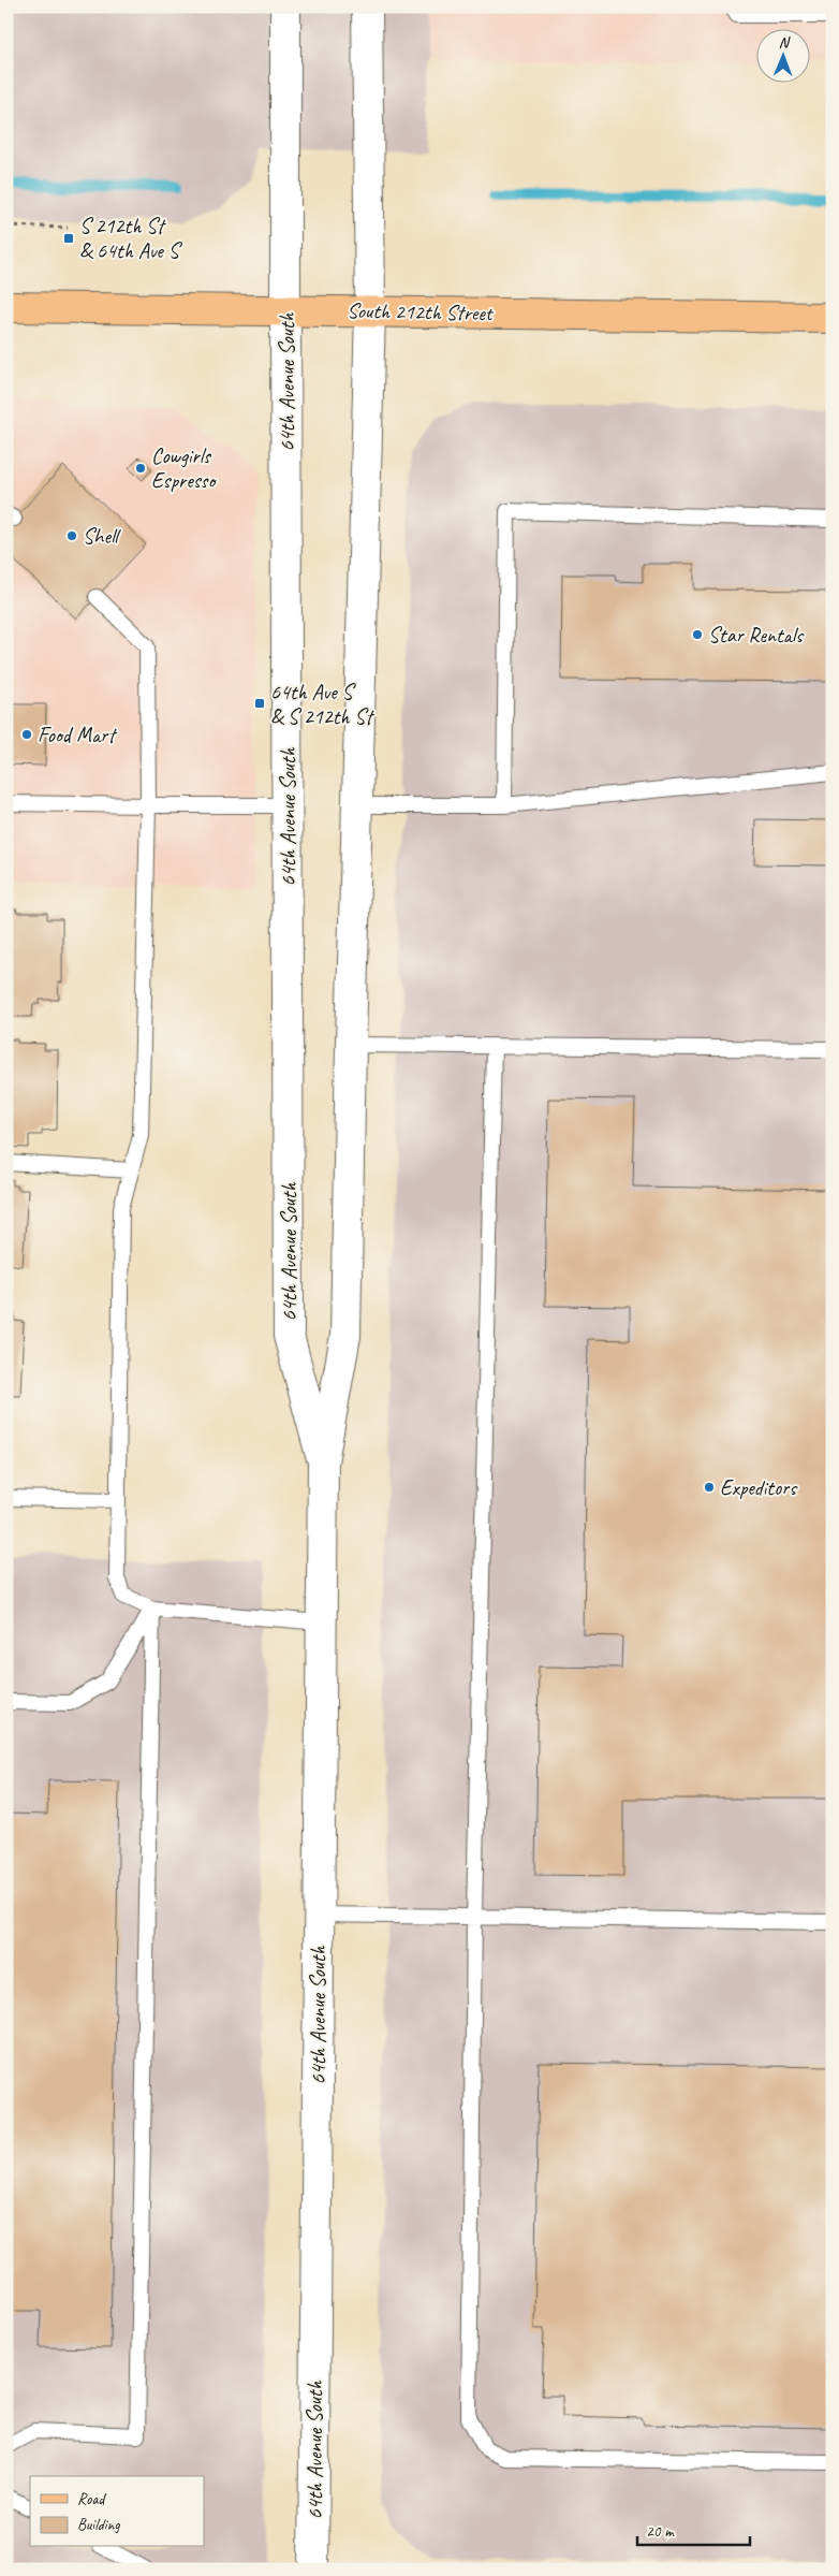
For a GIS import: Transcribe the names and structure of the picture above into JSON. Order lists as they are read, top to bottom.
{
  "streets": {
    "main road": ["South 212th Street"],
    "street": ["64th Avenue South"]
  },
  "crossings": [
    ["South 212th Street", "64th Avenue South"]
  ],
  "places": {
    "transit": ["S 212th St & 64th Ave S", "64th Ave S & S 212th St"],
    "other": [
      "Cowgirls Espresso",
      "Shell",
      "Star Rentals",
      "Food Mart",
      "Expeditors"
    ]
  },
  "legend": ["Road", "Building"],
  "scale_bar": "20 m",
  "north": "top"
}
